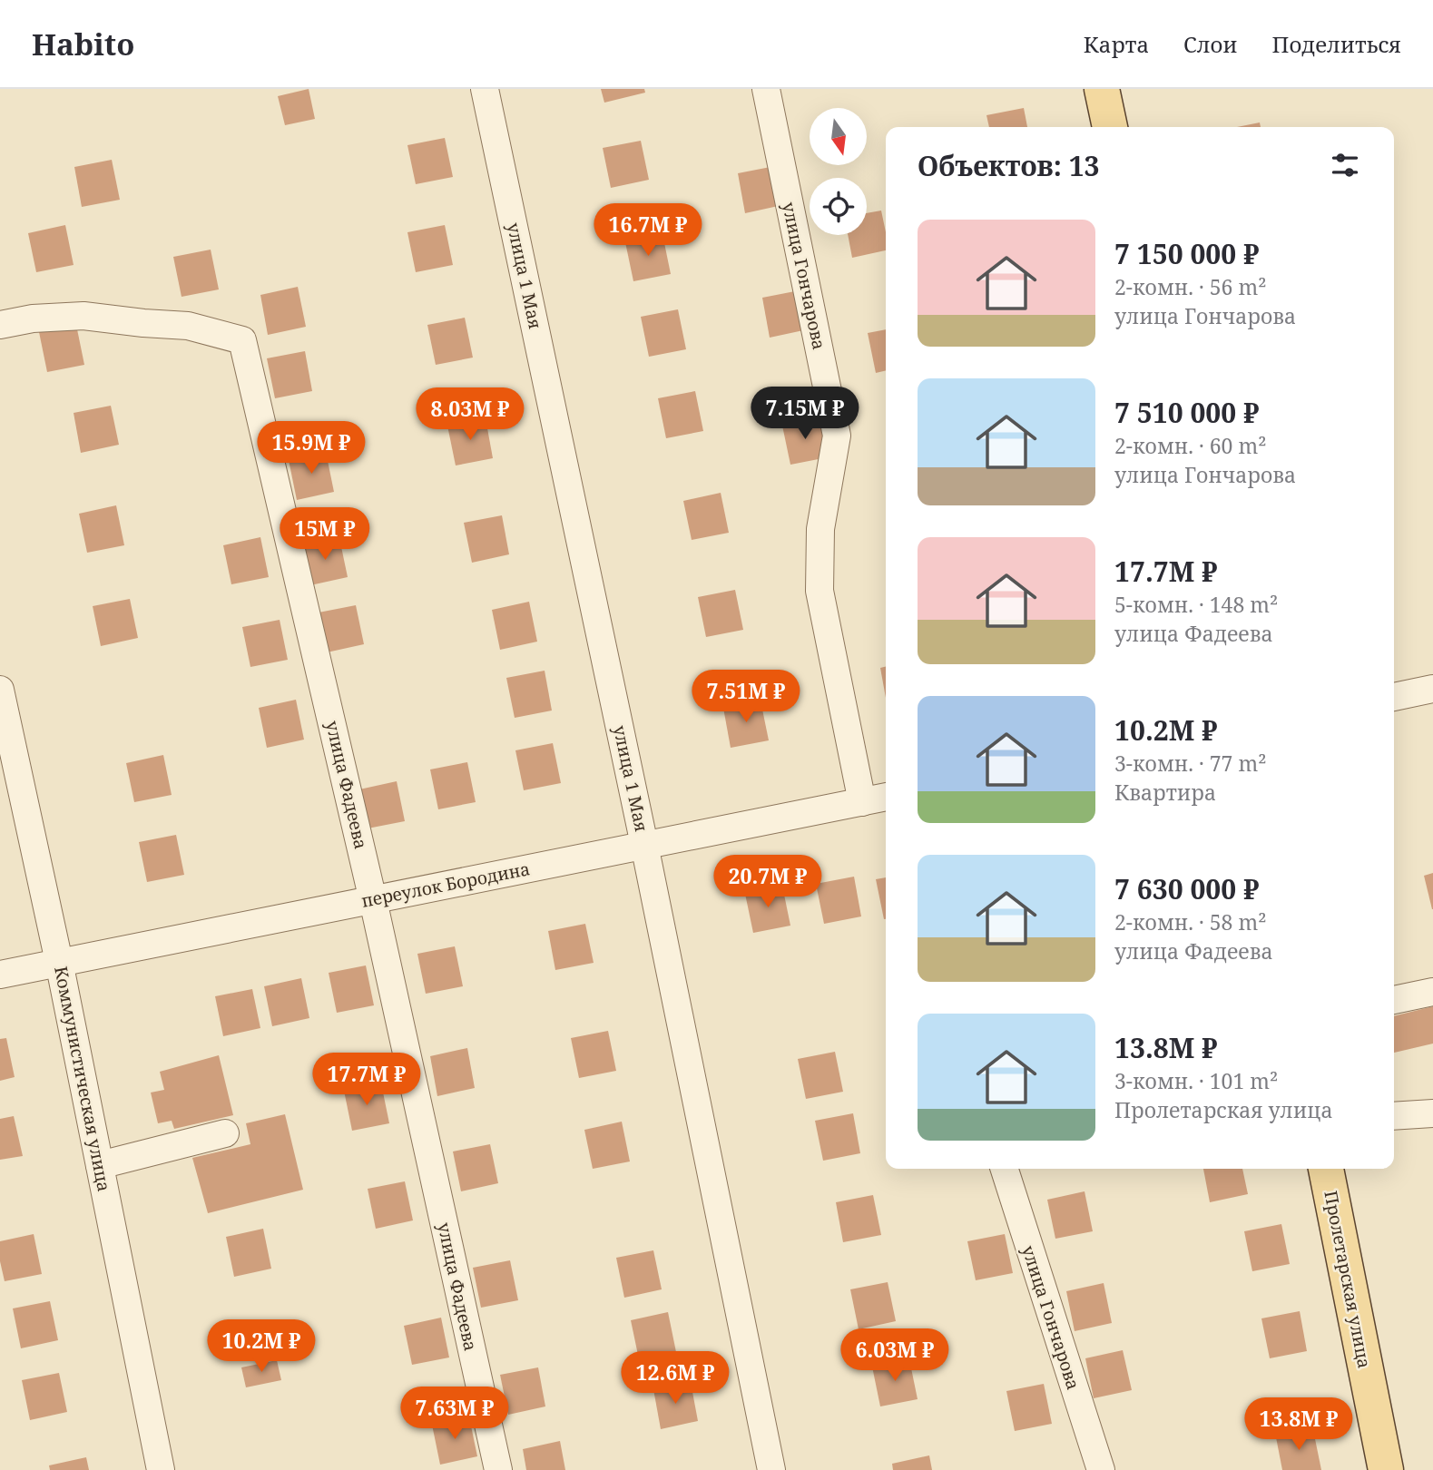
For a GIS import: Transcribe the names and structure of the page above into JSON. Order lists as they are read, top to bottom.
{
  "streets": {
    "main road": ["Пролетарская улица"],
    "street": [
      "улица 1 Мая",
      "улица Гончарова",
      "улица Фадеева",
      "переулок Бородина",
      "Коммунистическая улица"
    ]
  },
  "crossings": [
    ["улица 1 Мая", "переулок Бородина"],
    ["улица Гончарова", "переулок Бородина"],
    ["улица Фадеева", "переулок Бородина"],
    ["переулок Бородина", "Коммунистическая улица"]
  ],
  "north": "bottom",
  "page": {
    "header": "Habito",
    "nav": ["Карта", "Слои", "Поделиться"],
    "heading": "Объектов: 13",
    "price": [
      "16.7M ₽",
      "7.15M ₽",
      "8.03M ₽",
      "15.9M ₽",
      "15M ₽",
      "7.51M ₽",
      "20.7M ₽",
      "17.7M ₽",
      "10.2M ₽",
      "6.03M ₽",
      "12.6M ₽",
      "7.63M ₽",
      "13.8M ₽"
    ],
    "list": [
      {
        "name": "7 150 000 ₽",
        "note": "2-комн. · 56 m² · улица Гончарова"
      },
      {
        "name": "7 510 000 ₽",
        "note": "2-комн. · 60 m² · улица Гончарова"
      },
      {
        "name": "17.7M ₽",
        "note": "5-комн. · 148 m² · улица Фадеева"
      },
      {
        "name": "10.2M ₽",
        "note": "3-комн. · 77 m² · Квартира"
      },
      {
        "name": "7 630 000 ₽",
        "note": "2-комн. · 58 m² · улица Фадеева"
      },
      {
        "name": "13.8M ₽",
        "note": "3-комн. · 101 m² · Пролетарская улица"
      }
    ]
  }
}
